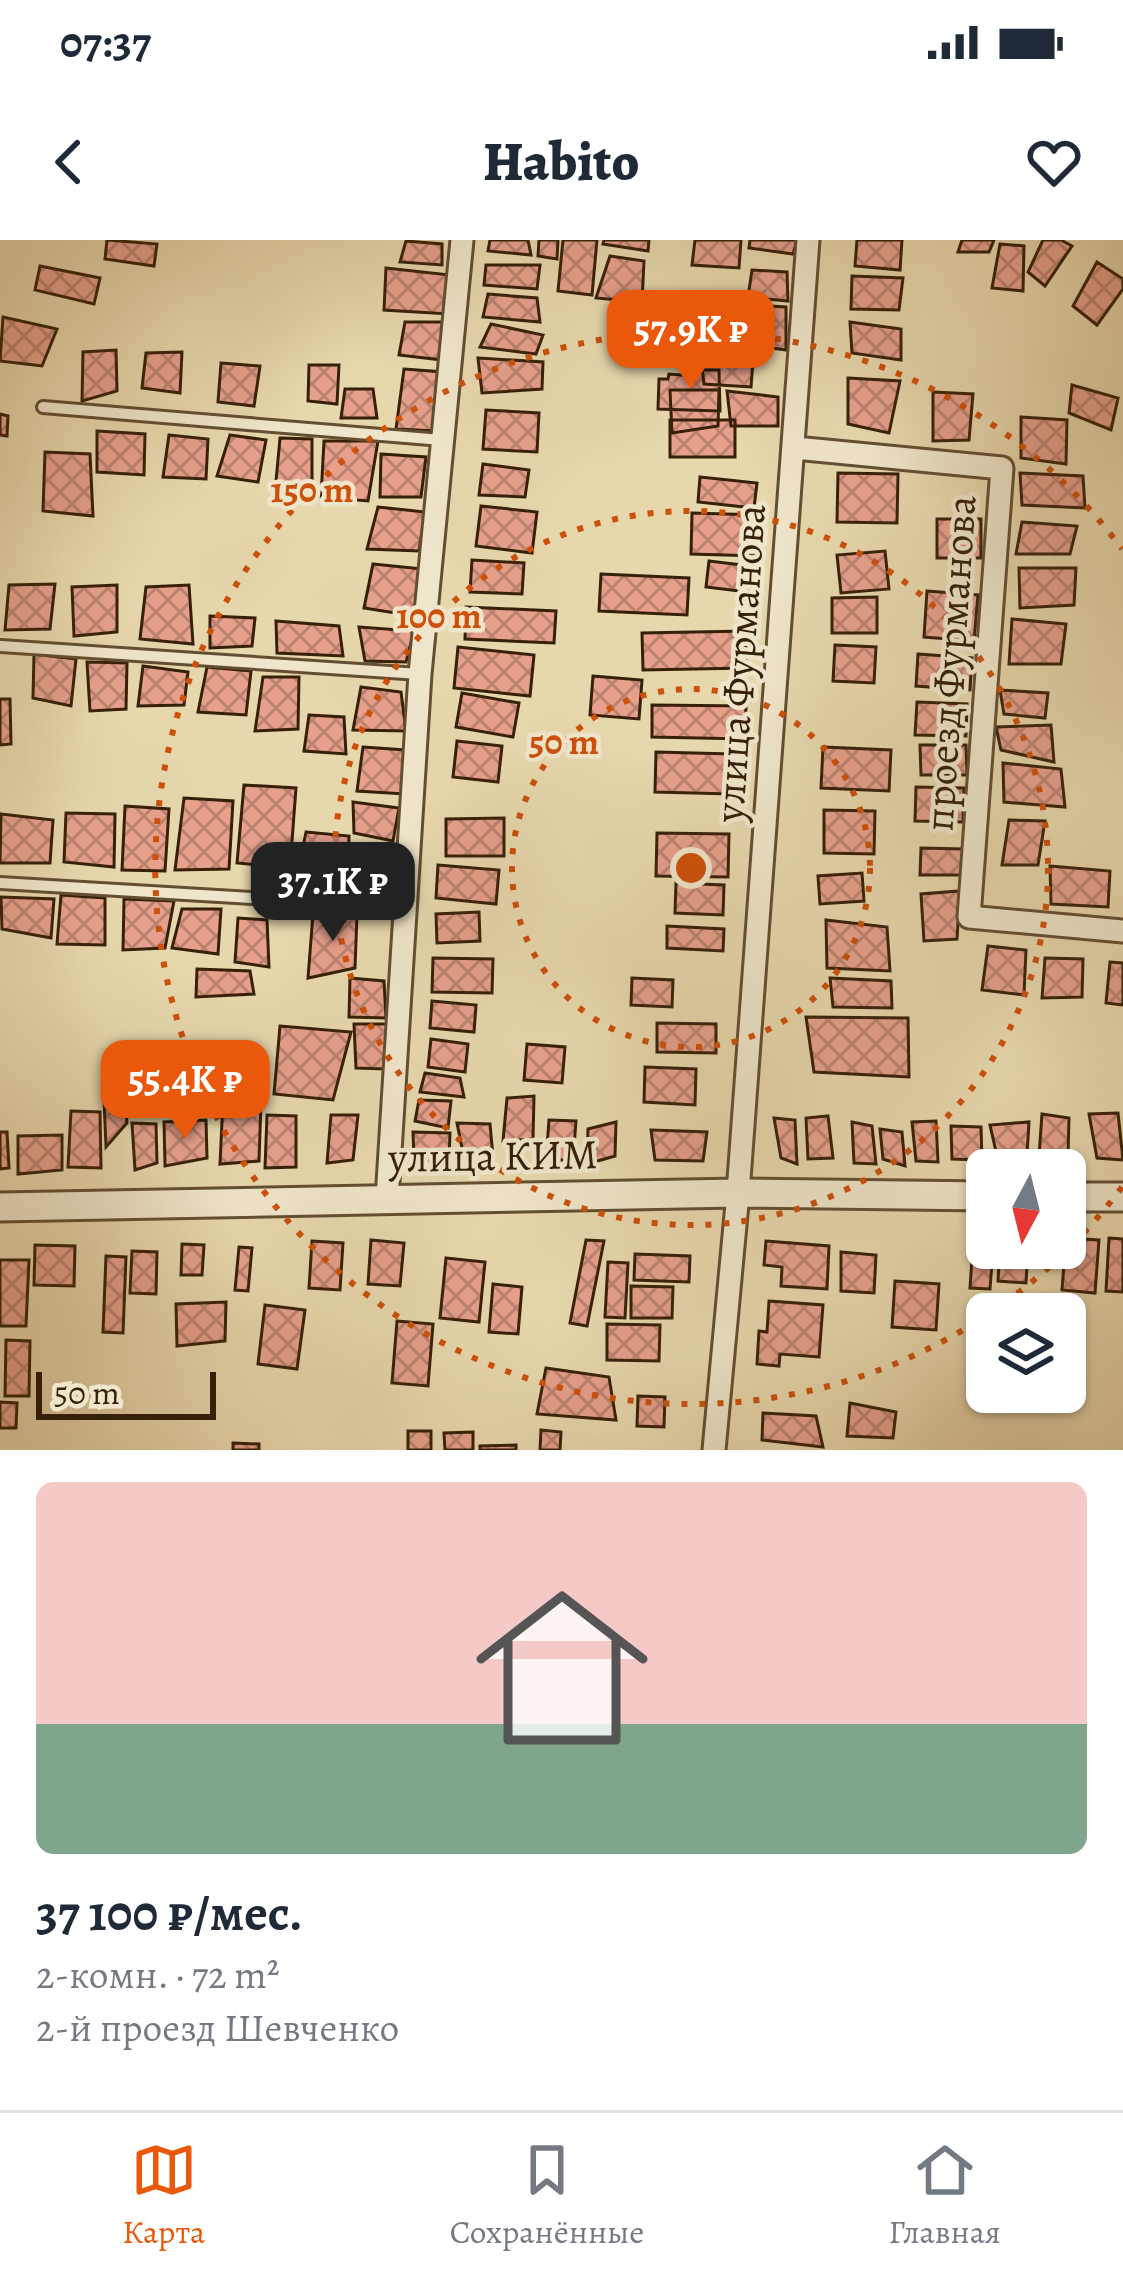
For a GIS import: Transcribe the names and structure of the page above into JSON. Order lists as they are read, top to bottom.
{
  "streets": {
    "street": ["улица Фурманова", "проезд Фурманова", "улица КИМ"]
  },
  "crossings": [
    ["улица Фурманова", "проезд Фурманова"],
    ["улица Фурманова", "улица КИМ"]
  ],
  "scale_bar": "50 m",
  "north": "bottom",
  "page": {
    "status": "07:37",
    "header": "Habito",
    "price": ["57.9K ₽", "37.1K ₽", "55.4K ₽"],
    "scale": "50 m",
    "list": [
      {
        "name": "37 100 ₽/мес.",
        "note": "2-комн. · 72 m² · 2-й проезд Шевченко"
      }
    ],
    "tabs": ["Карта", "Сохранённые", "Главная"]
  },
  "rings": ["150 m", "100 m", "50 m"]
}
